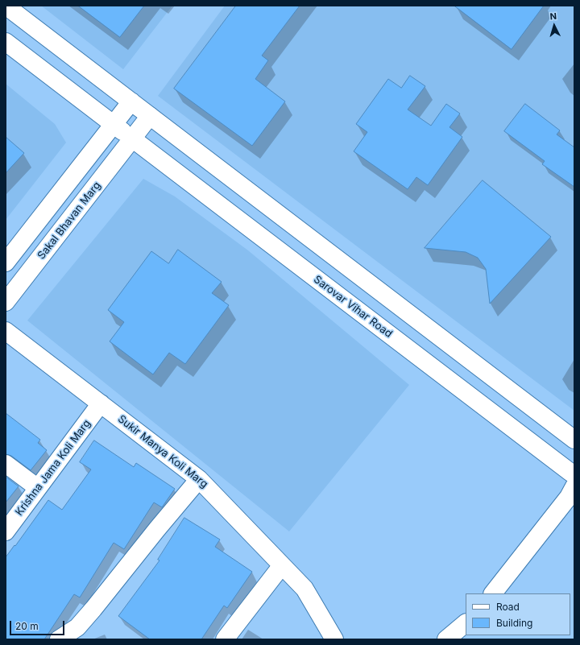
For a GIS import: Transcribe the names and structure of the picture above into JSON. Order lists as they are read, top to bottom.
{
  "streets": {
    "street": [
      "Sakal Bhavan Marg",
      "Sarovar Vihar Road",
      "Sukir Manya Koli Marg",
      "Krishna Jama Koli Marg"
    ]
  },
  "crossings": [
    ["Sakal Bhavan Marg", "Sarovar Vihar Road"],
    ["Sukir Manya Koli Marg", "Krishna Jama Koli Marg"]
  ],
  "legend": ["Road", "Building"],
  "scale_bar": "20 m",
  "north": "top"
}
